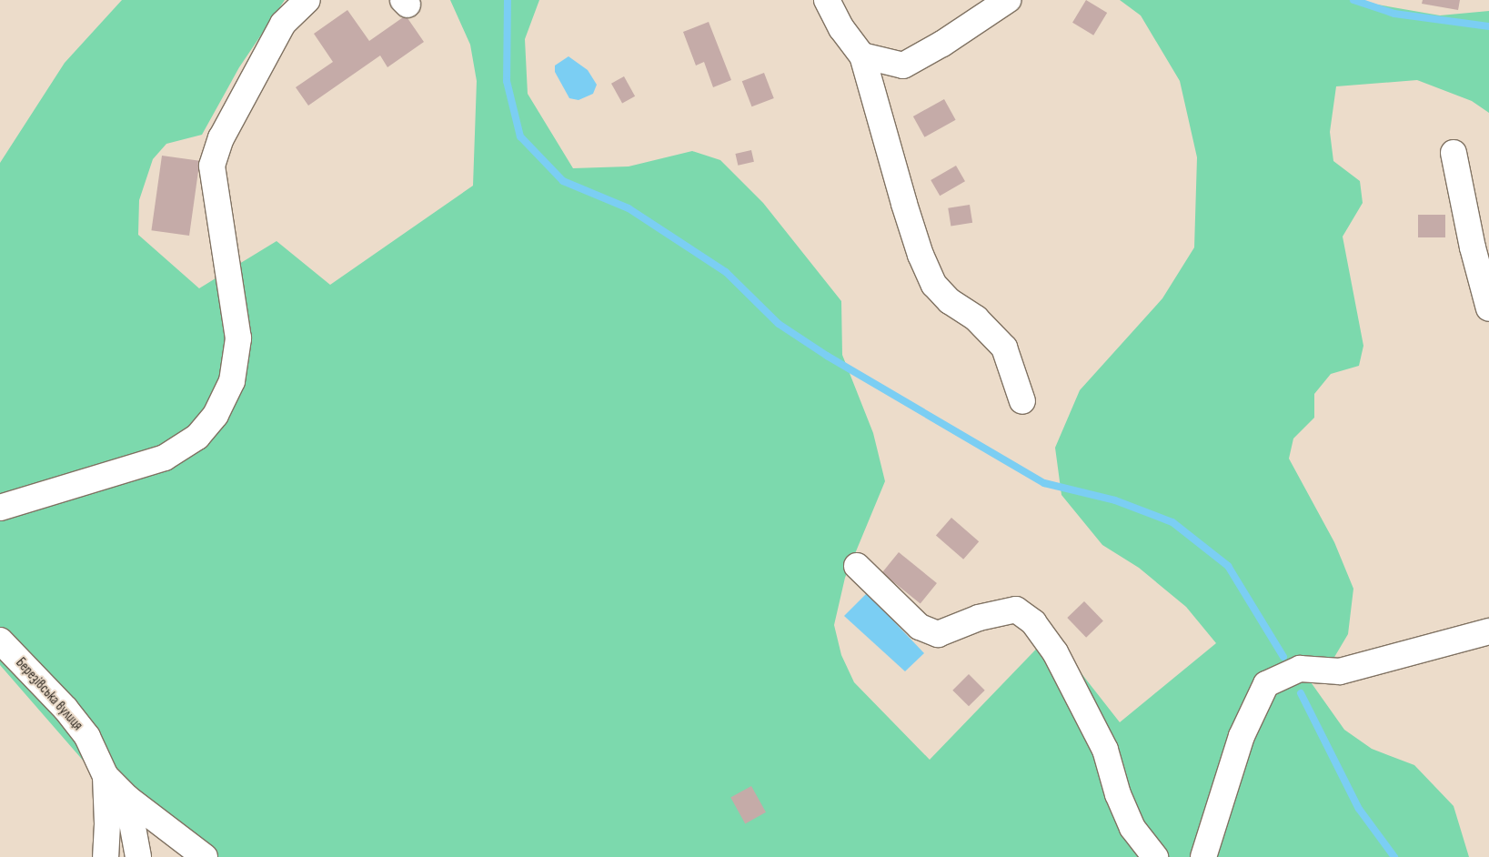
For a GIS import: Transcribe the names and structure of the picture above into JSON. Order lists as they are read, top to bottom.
{
  "streets": {
    "street": ["Березівська вулиця"]
  }
}
